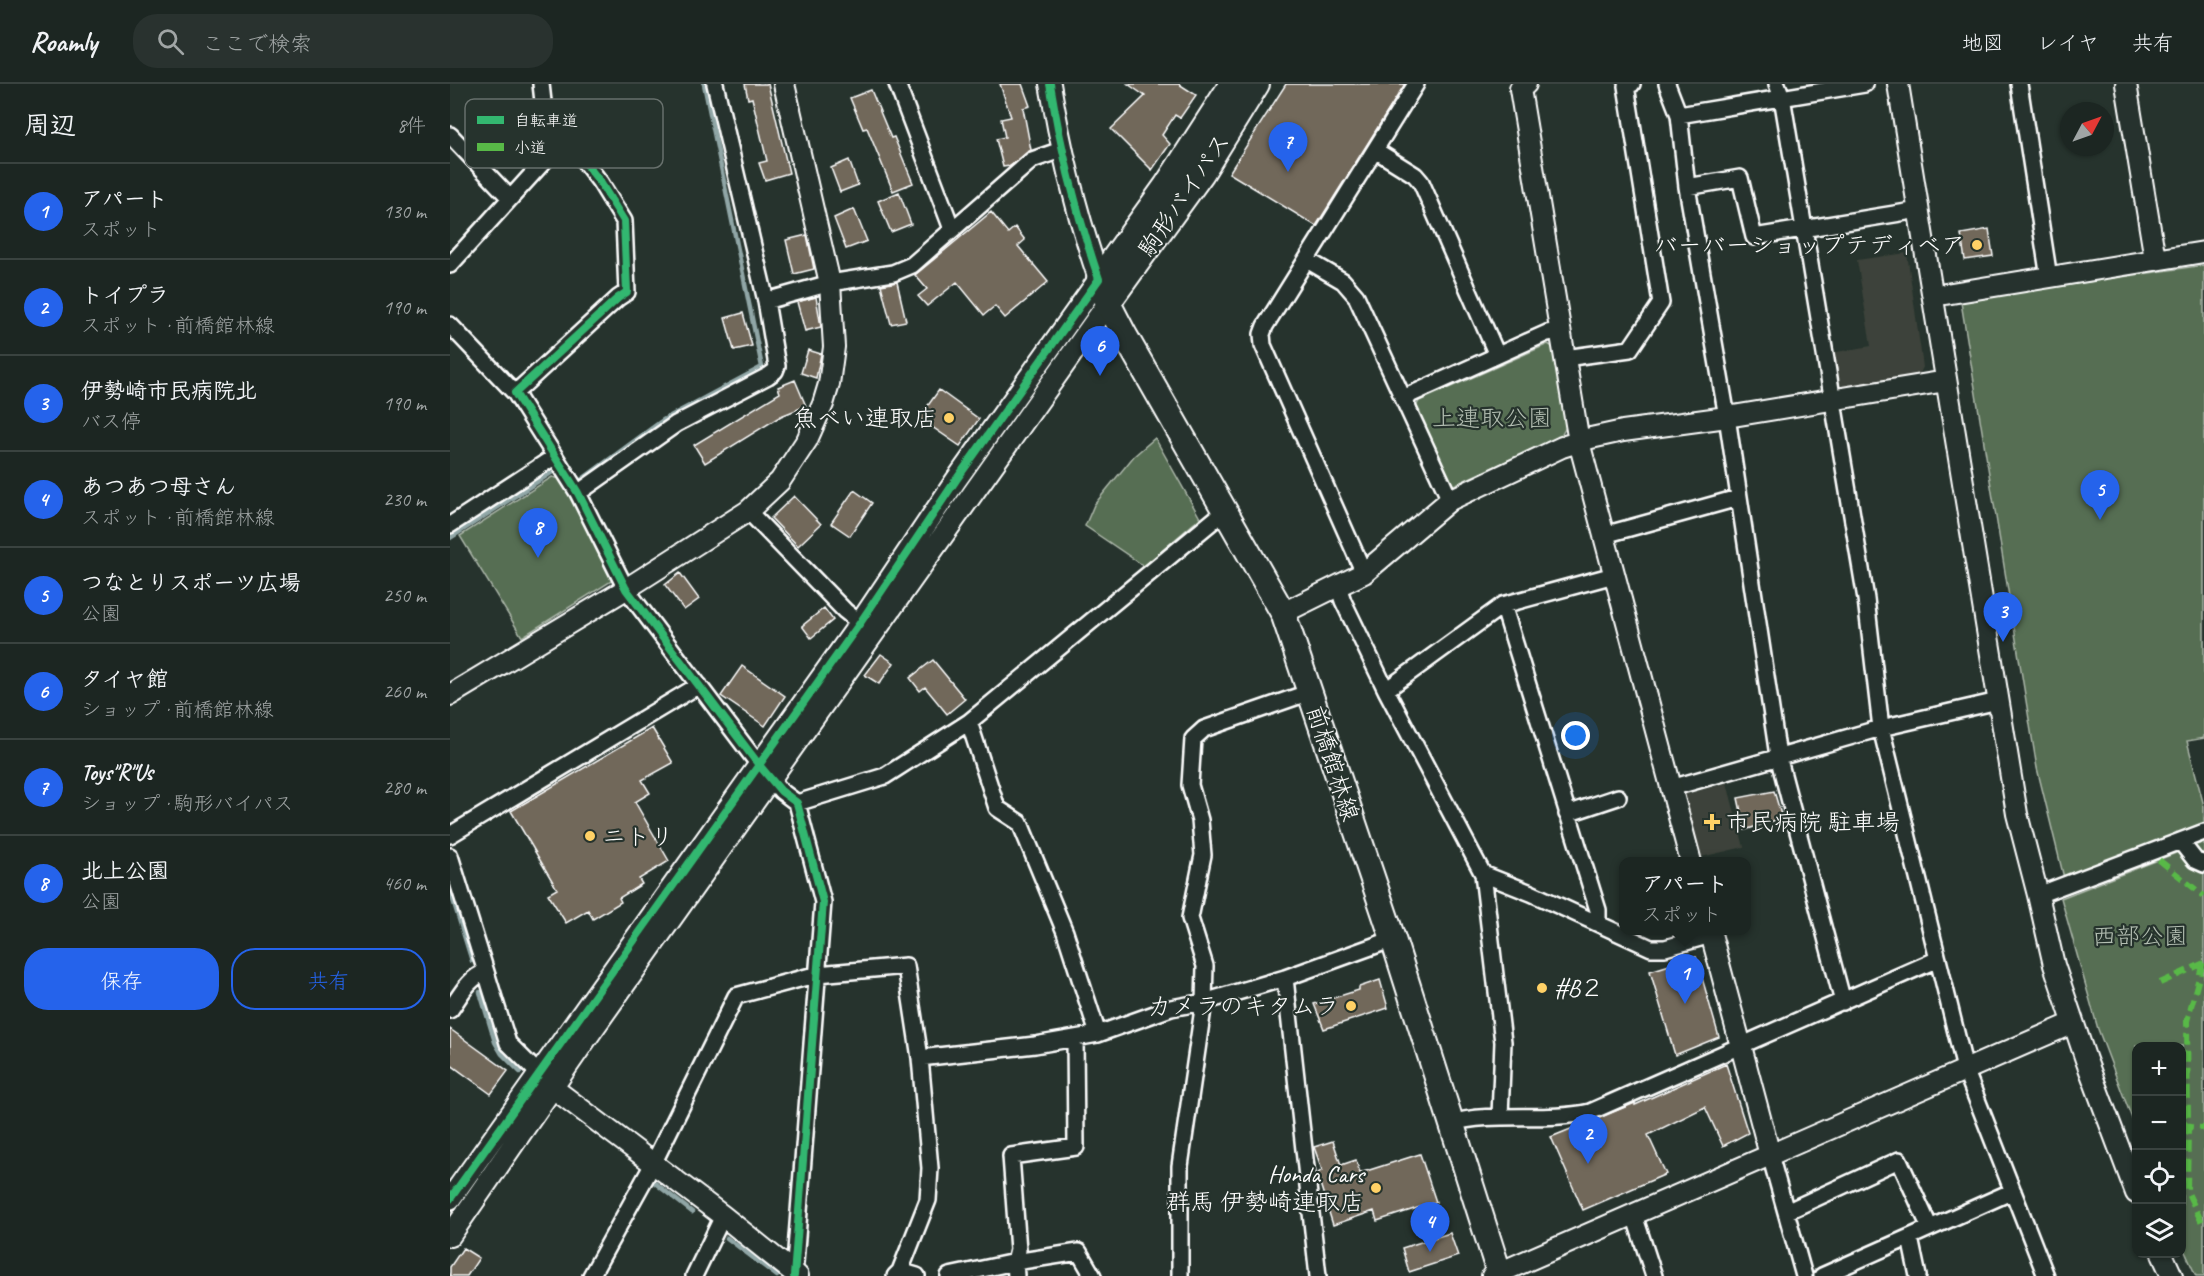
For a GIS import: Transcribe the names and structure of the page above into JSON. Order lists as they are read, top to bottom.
{
  "streets": {
    "main road": ["駒形バイパス", "前橋館林線"]
  },
  "crossings": [
    ["駒形バイパス", "前橋館林線"]
  ],
  "parks": ["上連取公園", "西部公園"],
  "places": {
    "other": [
      "バーバーショップテディベア",
      "魚べい連取店",
      "ニトリ",
      "#B２",
      "カメラのキタムラ",
      "Honda Cars 群馬 伊勢崎連取店"
    ],
    "health": ["市民病院 駐車場"]
  },
  "legend": ["自転車道", "小道"],
  "north": "top right",
  "page": {
    "header": "Roamly",
    "search": "ここで検索",
    "nav": ["地図", "レイヤ", "共有"],
    "heading": ["周辺", "8件"],
    "pins": [
      "7",
      "6",
      "5",
      "8",
      "3",
      "1",
      "2",
      "4"
    ],
    "list": [
      {
        "mark": "1",
        "name": "アパート",
        "note": "スポット",
        "value": "130 m"
      },
      {
        "mark": "2",
        "name": "トイプラ",
        "note": "スポット · 前橋館林線",
        "value": "190 m"
      },
      {
        "mark": "3",
        "name": "伊勢崎市民病院北",
        "note": "バス停",
        "value": "190 m"
      },
      {
        "mark": "4",
        "name": "あつあつ母さん",
        "note": "スポット · 前橋館林線",
        "value": "230 m"
      },
      {
        "mark": "5",
        "name": "つなとりスポーツ広場",
        "note": "公園",
        "value": "250 m"
      },
      {
        "mark": "6",
        "name": "タイヤ館",
        "note": "ショップ · 前橋館林線",
        "value": "260 m"
      },
      {
        "mark": "7",
        "name": "Toys\"R\"Us",
        "note": "ショップ · 駒形バイパス",
        "value": "280 m"
      },
      {
        "mark": "8",
        "name": "北上公園",
        "note": "公園",
        "value": "460 m"
      }
    ],
    "popup": ["アパート", "スポット"],
    "buttons": ["保存", "共有"],
    "map_buttons": ["+", "−"]
  }
}
